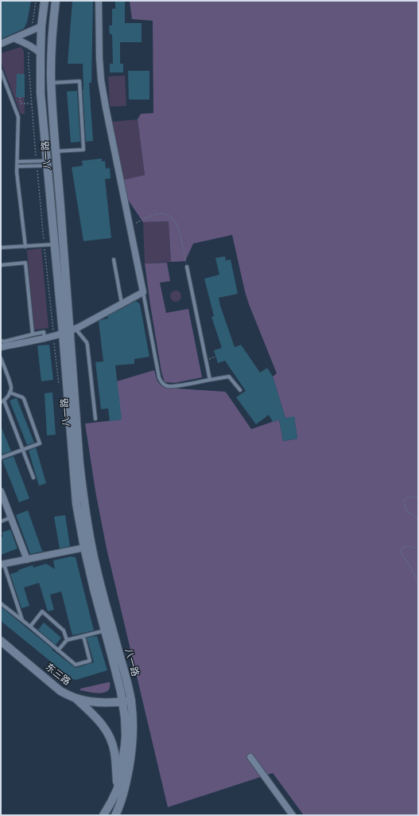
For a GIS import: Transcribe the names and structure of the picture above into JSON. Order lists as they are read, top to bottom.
{
  "streets": {
    "main road": ["八一路", "东三路"]
  },
  "crossings": [
    ["八一路", "东三路"]
  ]
}
